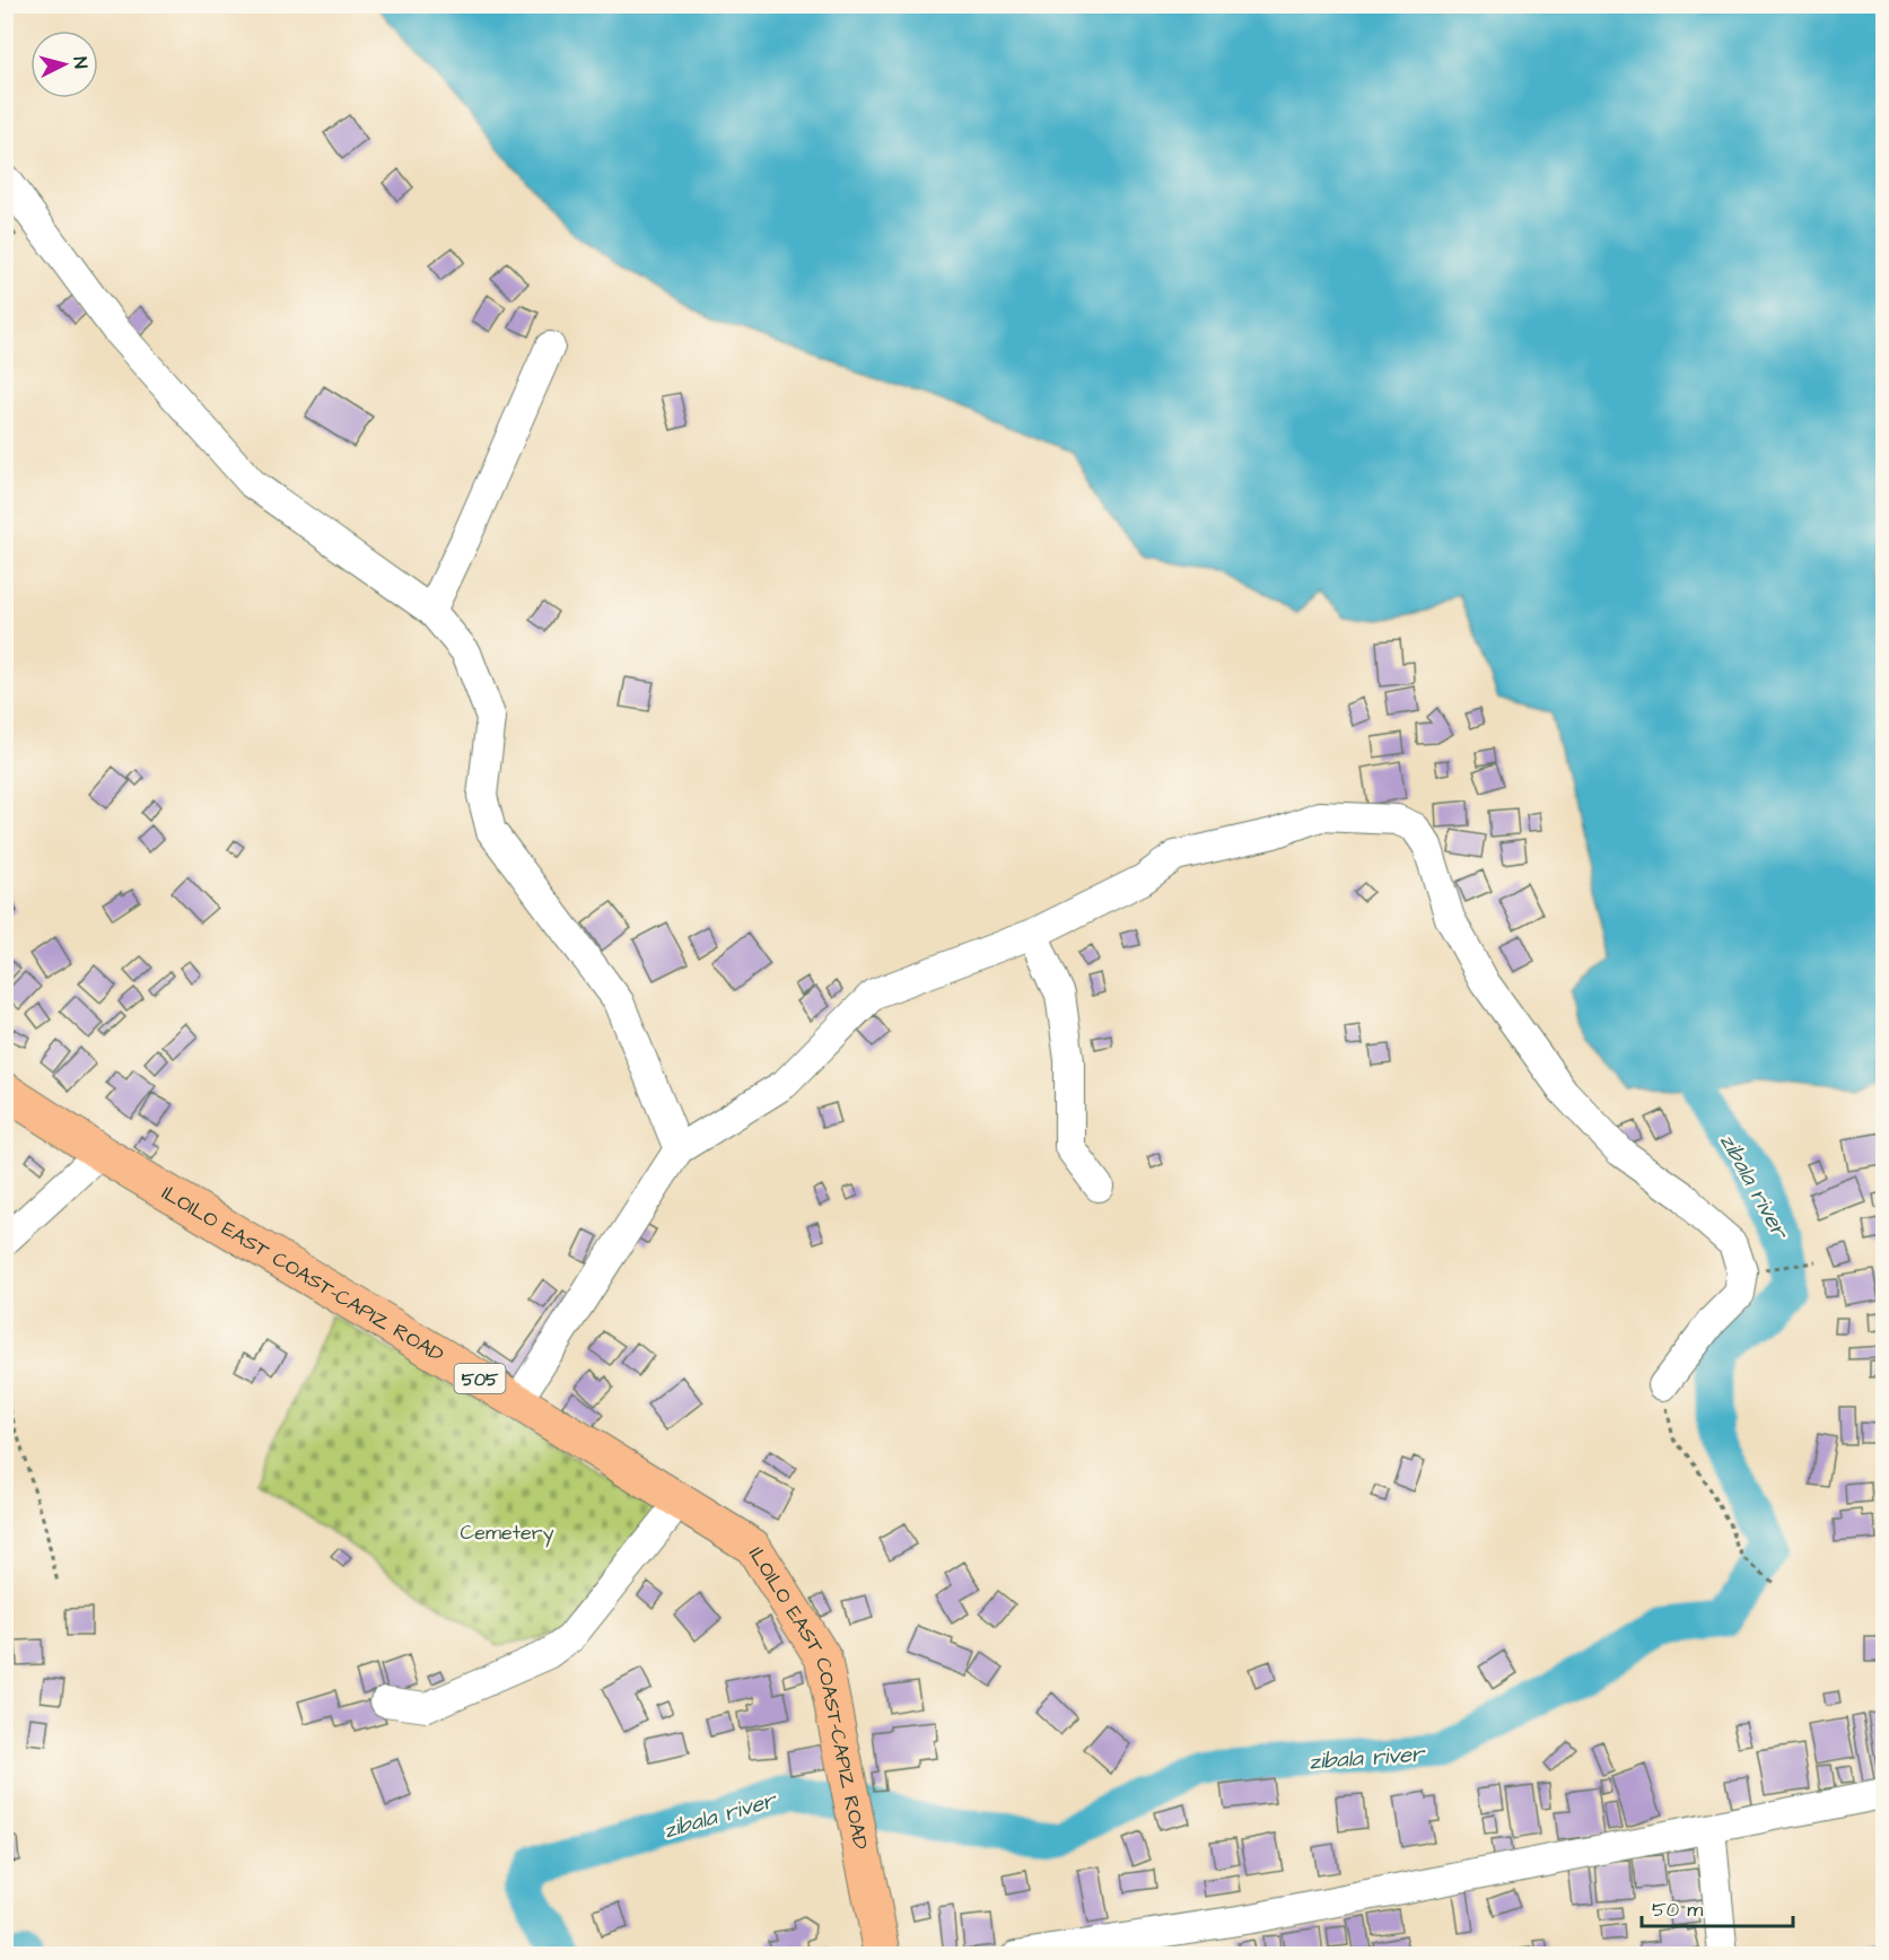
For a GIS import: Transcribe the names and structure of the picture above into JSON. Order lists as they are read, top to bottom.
{
  "streets": {
    "main road": ["ILOILO EAST COAST-CAPIZ ROAD", "505"]
  },
  "water": ["zibala river"],
  "parks": ["Cemetery"],
  "scale_bar": "50 m",
  "north": "right"
}
